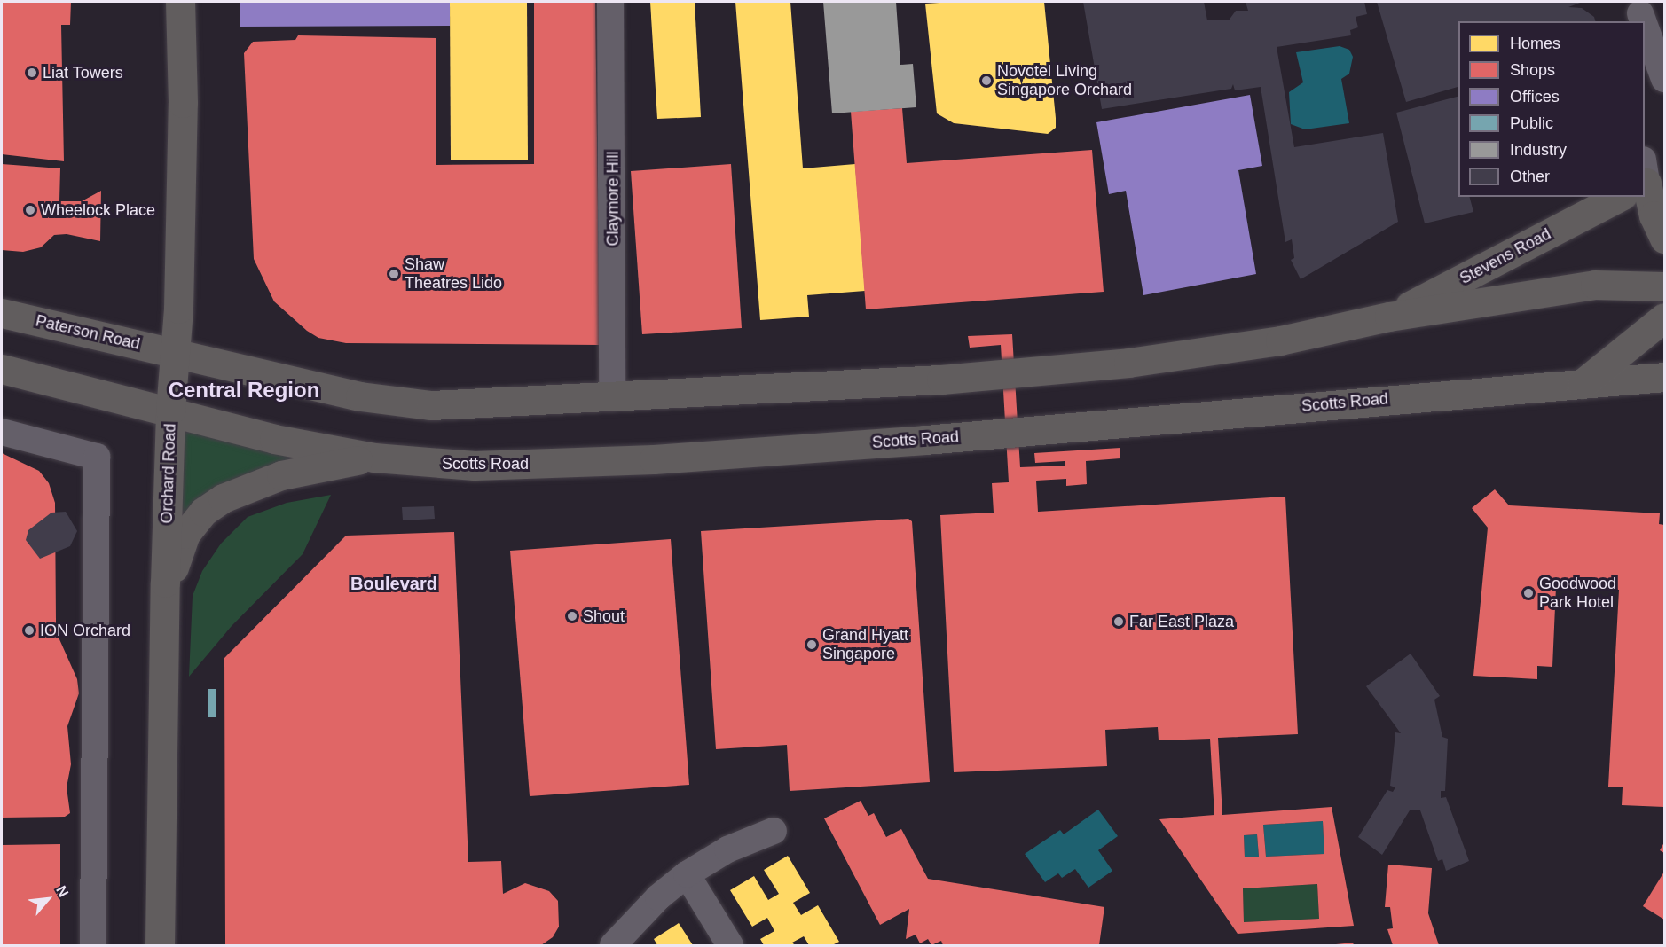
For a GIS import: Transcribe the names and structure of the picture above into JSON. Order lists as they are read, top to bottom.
{
  "streets": {
    "main road": [
      "Stevens Road",
      "Paterson Road",
      "Scotts Road",
      "Orchard Road"
    ],
    "street": ["Claymore Hill"]
  },
  "crossings": [
    ["Paterson Road", "Orchard Road"],
    ["Scotts Road", "Orchard Road"]
  ],
  "districts": ["Central Region", "Boulevard"],
  "places": [
    "Liat Towers",
    "Novotel Living Singapore Orchard",
    "Wheelock Place",
    "Shaw Theatres Lido",
    "Goodwood Park Hotel",
    "Shout",
    "Far East Plaza",
    "ION Orchard",
    "Grand Hyatt Singapore"
  ],
  "legend": [
    "Homes",
    "Shops",
    "Offices",
    "Public",
    "Industry",
    "Other"
  ],
  "north": "top right"
}
